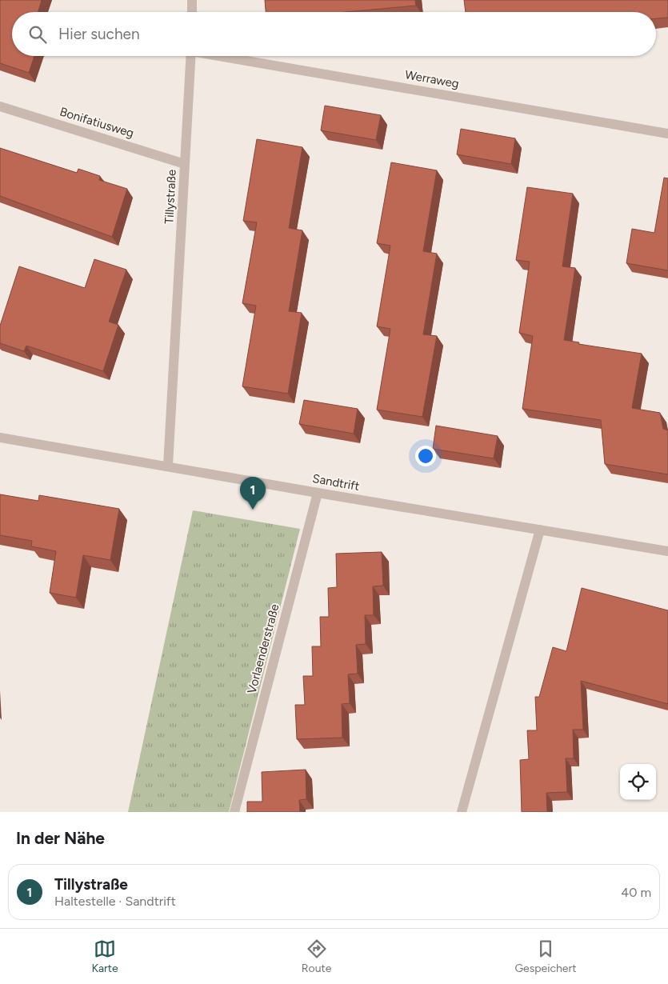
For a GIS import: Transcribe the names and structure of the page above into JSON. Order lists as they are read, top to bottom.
{
  "streets": {
    "street": [
      "Werraweg",
      "Bonifatiusweg",
      "Tillystraße",
      "Sandtrift",
      "Vorlaenderstraße"
    ]
  },
  "crossings": [
    ["Bonifatiusweg", "Tillystraße"],
    ["Tillystraße", "Sandtrift"],
    ["Sandtrift", "Vorlaenderstraße"]
  ],
  "page": {
    "search": "Hier suchen",
    "pins": "1",
    "heading": "In der Nähe",
    "list": [
      {
        "mark": "1",
        "name": "Tillystraße",
        "note": "Haltestelle · Sandtrift",
        "value": "40 m"
      }
    ],
    "nav": ["Karte", "Route", "Gespeichert"]
  }
}
